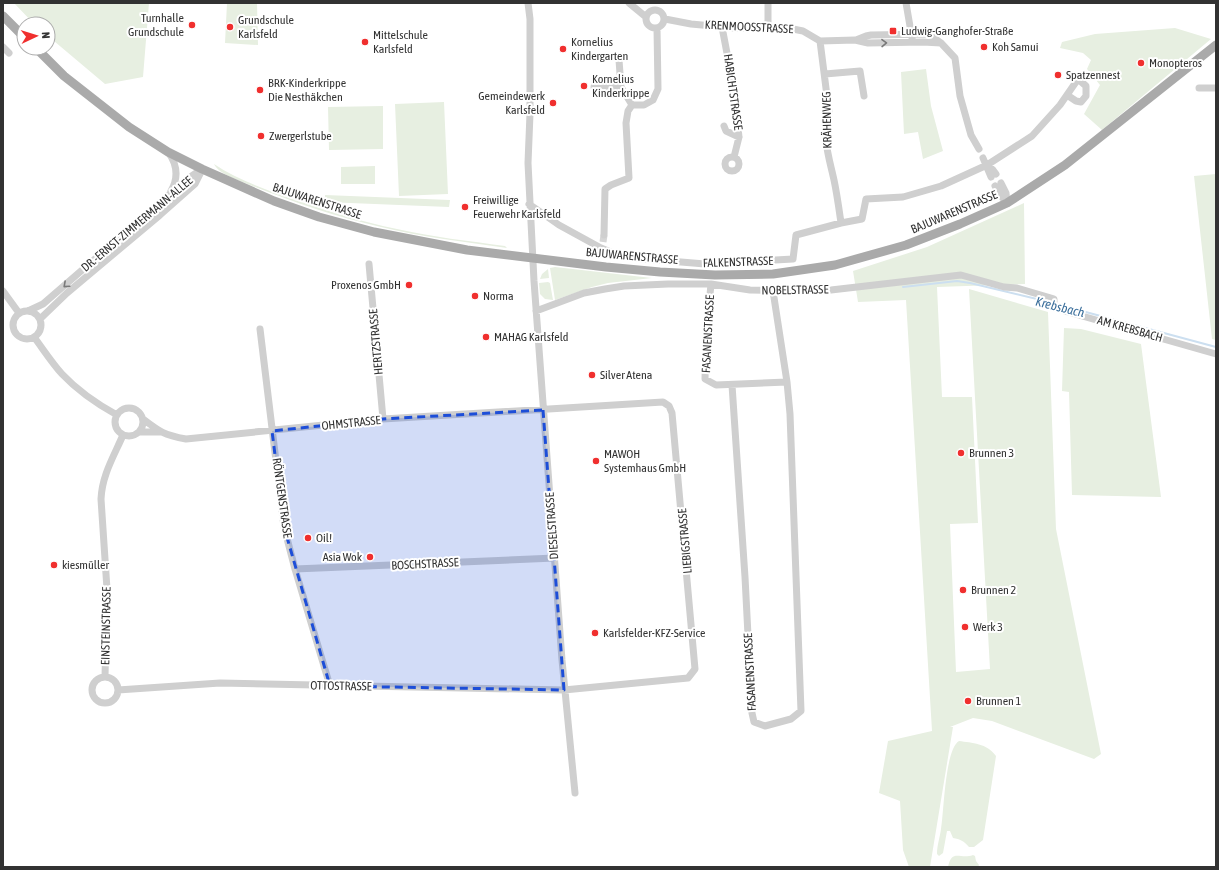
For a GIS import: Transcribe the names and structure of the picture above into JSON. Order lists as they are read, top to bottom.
{
  "streets": {
    "main road": ["BAJUWARENSTRASSE"],
    "street": [
      "KRENMOOSSTRASSE",
      "HABICHTSTRASSE",
      "KRÄHENWEG",
      "DR.-ERNST-ZIMMERMANN-ALLEE",
      "FALKENSTRASSE",
      "NOBELSTRASSE",
      "AM KREBSBACH",
      "FASANENSTRASSE",
      "HERTZSTRASSE",
      "OHMSTRASSE",
      "RÖNTGENSTRASSE",
      "DIESELSTRASSE",
      "LIEBIGSTRASSE",
      "BOSCHSTRASSE",
      "EINSTEINSTRASSE",
      "OTTOSTRASSE"
    ]
  },
  "crossings": [
    ["KRENMOOSSTRASSE", "HABICHTSTRASSE"],
    ["KRENMOOSSTRASSE", "KRÄHENWEG"],
    ["KRÄHENWEG", "FALKENSTRASSE"],
    ["BAJUWARENSTRASSE", "DR.-ERNST-ZIMMERMANN-ALLEE"],
    ["BAJUWARENSTRASSE", "DIESELSTRASSE"],
    ["NOBELSTRASSE", "AM KREBSBACH"],
    ["NOBELSTRASSE", "FASANENSTRASSE"],
    ["NOBELSTRASSE", "DIESELSTRASSE"],
    ["HERTZSTRASSE", "OHMSTRASSE"],
    ["OHMSTRASSE", "RÖNTGENSTRASSE"],
    ["OHMSTRASSE", "DIESELSTRASSE"],
    ["OHMSTRASSE", "LIEBIGSTRASSE"],
    ["RÖNTGENSTRASSE", "BOSCHSTRASSE"],
    ["RÖNTGENSTRASSE", "OTTOSTRASSE"],
    ["DIESELSTRASSE", "LIEBIGSTRASSE"],
    ["DIESELSTRASSE", "BOSCHSTRASSE"],
    ["DIESELSTRASSE", "OTTOSTRASSE"],
    ["LIEBIGSTRASSE", "OTTOSTRASSE"],
    ["EINSTEINSTRASSE", "OTTOSTRASSE"]
  ],
  "water": ["Krebsbach"],
  "places": {
    "other": [
      "Turnhalle Grundschule",
      "Grundschule Karlsfeld",
      "Mittelschule Karlsfeld",
      "Koh Samui",
      "Kornelius Kindergarten",
      "Monopteros",
      "Spatzennest",
      "Kornelius Kinderkrippe",
      "BRK-Kinderkrippe Die Nesthäkchen",
      "Gemeindewerk Karlsfeld",
      "Zwergerlstube",
      "Freiwillige Feuerwehr Karlsfeld",
      "Proxenos GmbH",
      "Norma",
      "MAHAG Karlsfeld",
      "Silver Atena",
      "Brunnen 3",
      "MAWOH Systemhaus GmbH",
      "Oil!",
      "Asia Wok",
      "kiesmüller",
      "Brunnen 2",
      "Werk 3",
      "Karlsfelder-KFZ-Service",
      "Brunnen 1"
    ],
    "transit": ["Ludwig-Ganghofer-Straße"]
  },
  "north": "right"
}
